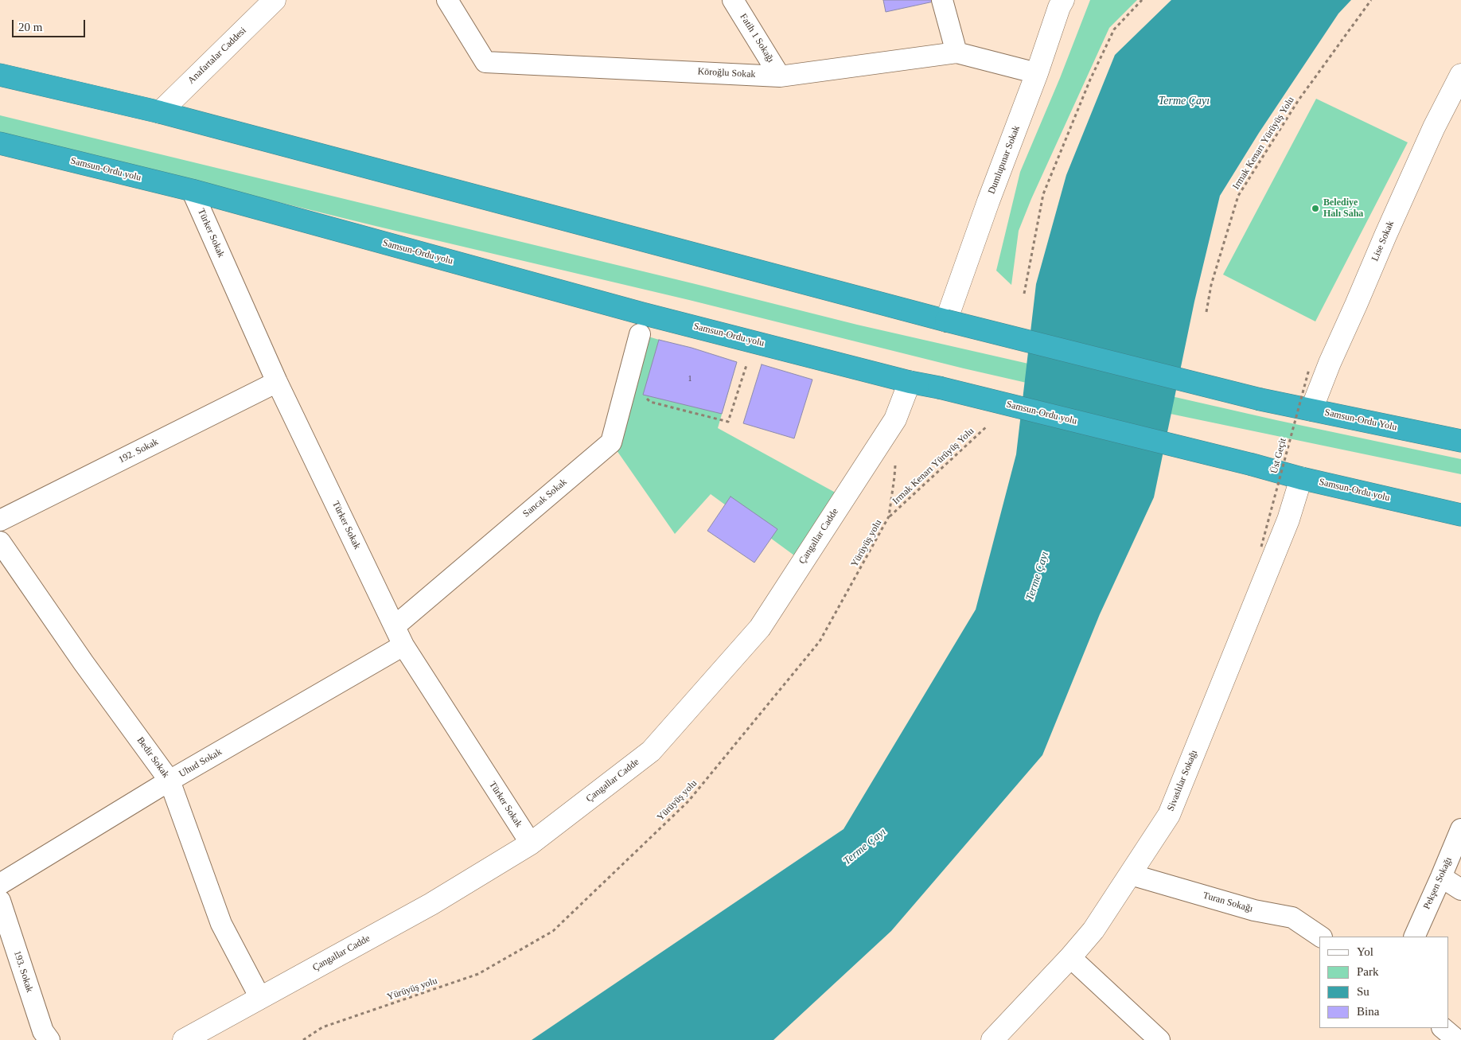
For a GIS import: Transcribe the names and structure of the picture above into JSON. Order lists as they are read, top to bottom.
{
  "streets": {
    "highway": ["Samsun-Ordu yolu", "Samsun-Ordu Yolu"],
    "street": [
      "Fatih 1 Sokağı",
      "Anafartalar Caddesi",
      "Köroğlu Sokak",
      "Dumlupınar Sokak",
      "Türker Sokak",
      "Lise Sokak",
      "192. Sokak",
      "Sancak Sokak",
      "Çangallar Cadde",
      "Bedir Sokak",
      "Uhud Sokak",
      "Sivaslılar Sokağı",
      "Pekşen Sokağı",
      "Turan Sokağı",
      "193. Sokak"
    ],
    "path": ["Irmak Kenarı Yürüyüş Yolu", "Üst Geçit", "Yürüyüş yolu"]
  },
  "crossings": [
    ["Fatih 1 Sokağı", "Köroğlu Sokak"],
    ["Köroğlu Sokak", "Dumlupınar Sokak"],
    ["Irmak Kenarı Yürüyüş Yolu", "Yürüyüş yolu"],
    ["Dumlupınar Sokak", "Samsun-Ordu Yolu"],
    ["Samsun-Ordu yolu", "Türker Sokak"],
    ["Samsun-Ordu yolu", "Çangallar Cadde"],
    ["Samsun-Ordu yolu", "Sivaslılar Sokağı"],
    ["Türker Sokak", "192. Sokak"],
    ["Türker Sokak", "Sancak Sokak"],
    ["Türker Sokak", "Çangallar Cadde"],
    ["Türker Sokak", "Uhud Sokak"],
    ["Lise Sokak", "Samsun-Ordu Yolu"],
    ["Çangallar Cadde", "Bedir Sokak"],
    ["Bedir Sokak", "Uhud Sokak"],
    ["Sivaslılar Sokağı", "Turan Sokağı"]
  ],
  "water": ["Terme Çayı"],
  "places": ["Belediye Halı Saha"],
  "house_numbers": ["1"],
  "legend": [
    "Yol",
    "Park",
    "Su",
    "Bina"
  ],
  "scale_bar": "20 m"
}
